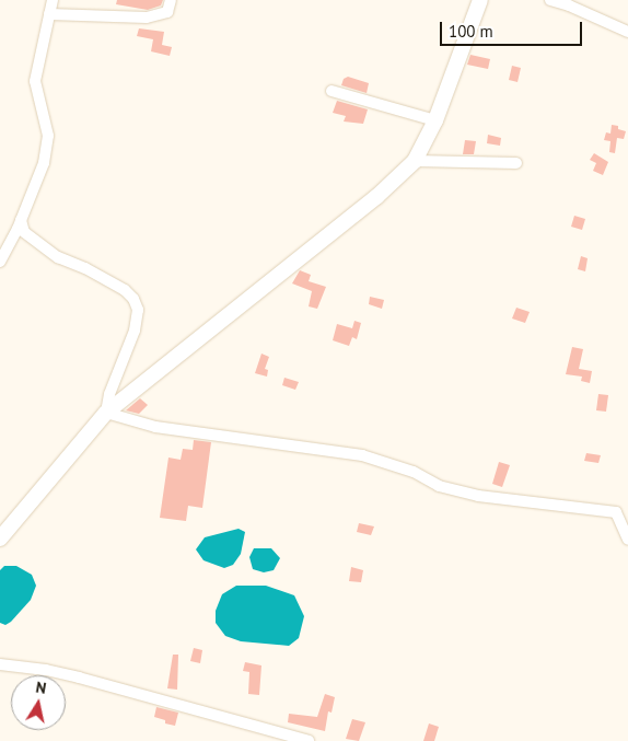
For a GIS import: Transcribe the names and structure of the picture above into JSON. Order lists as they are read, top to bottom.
{
  "scale_bar": "100 m",
  "north": "top"
}
